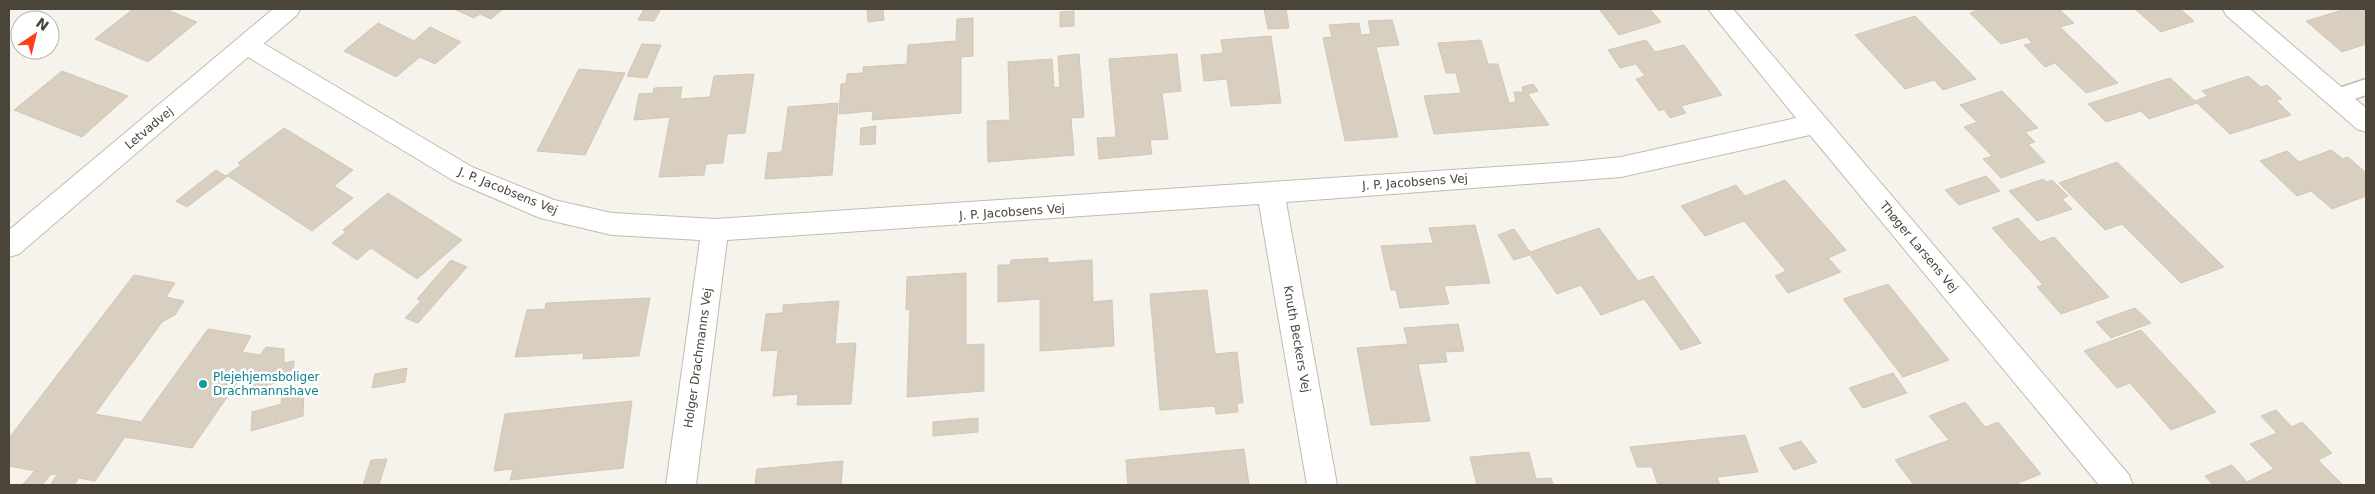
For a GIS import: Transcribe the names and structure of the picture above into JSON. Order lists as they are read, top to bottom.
{
  "streets": {
    "street": [
      "Letvadvej",
      "J. P. Jacobsens Vej",
      "Thøger Larsens Vej",
      "Knuth Beckers Vej",
      "Holger Drachmanns Vej"
    ]
  },
  "crossings": [
    ["Letvadvej", "J. P. Jacobsens Vej"],
    ["J. P. Jacobsens Vej", "Thøger Larsens Vej"],
    ["J. P. Jacobsens Vej", "Knuth Beckers Vej"],
    ["J. P. Jacobsens Vej", "Holger Drachmanns Vej"]
  ],
  "places": ["Plejehjemsboliger Drachmannshave"],
  "north": "top right"
}
